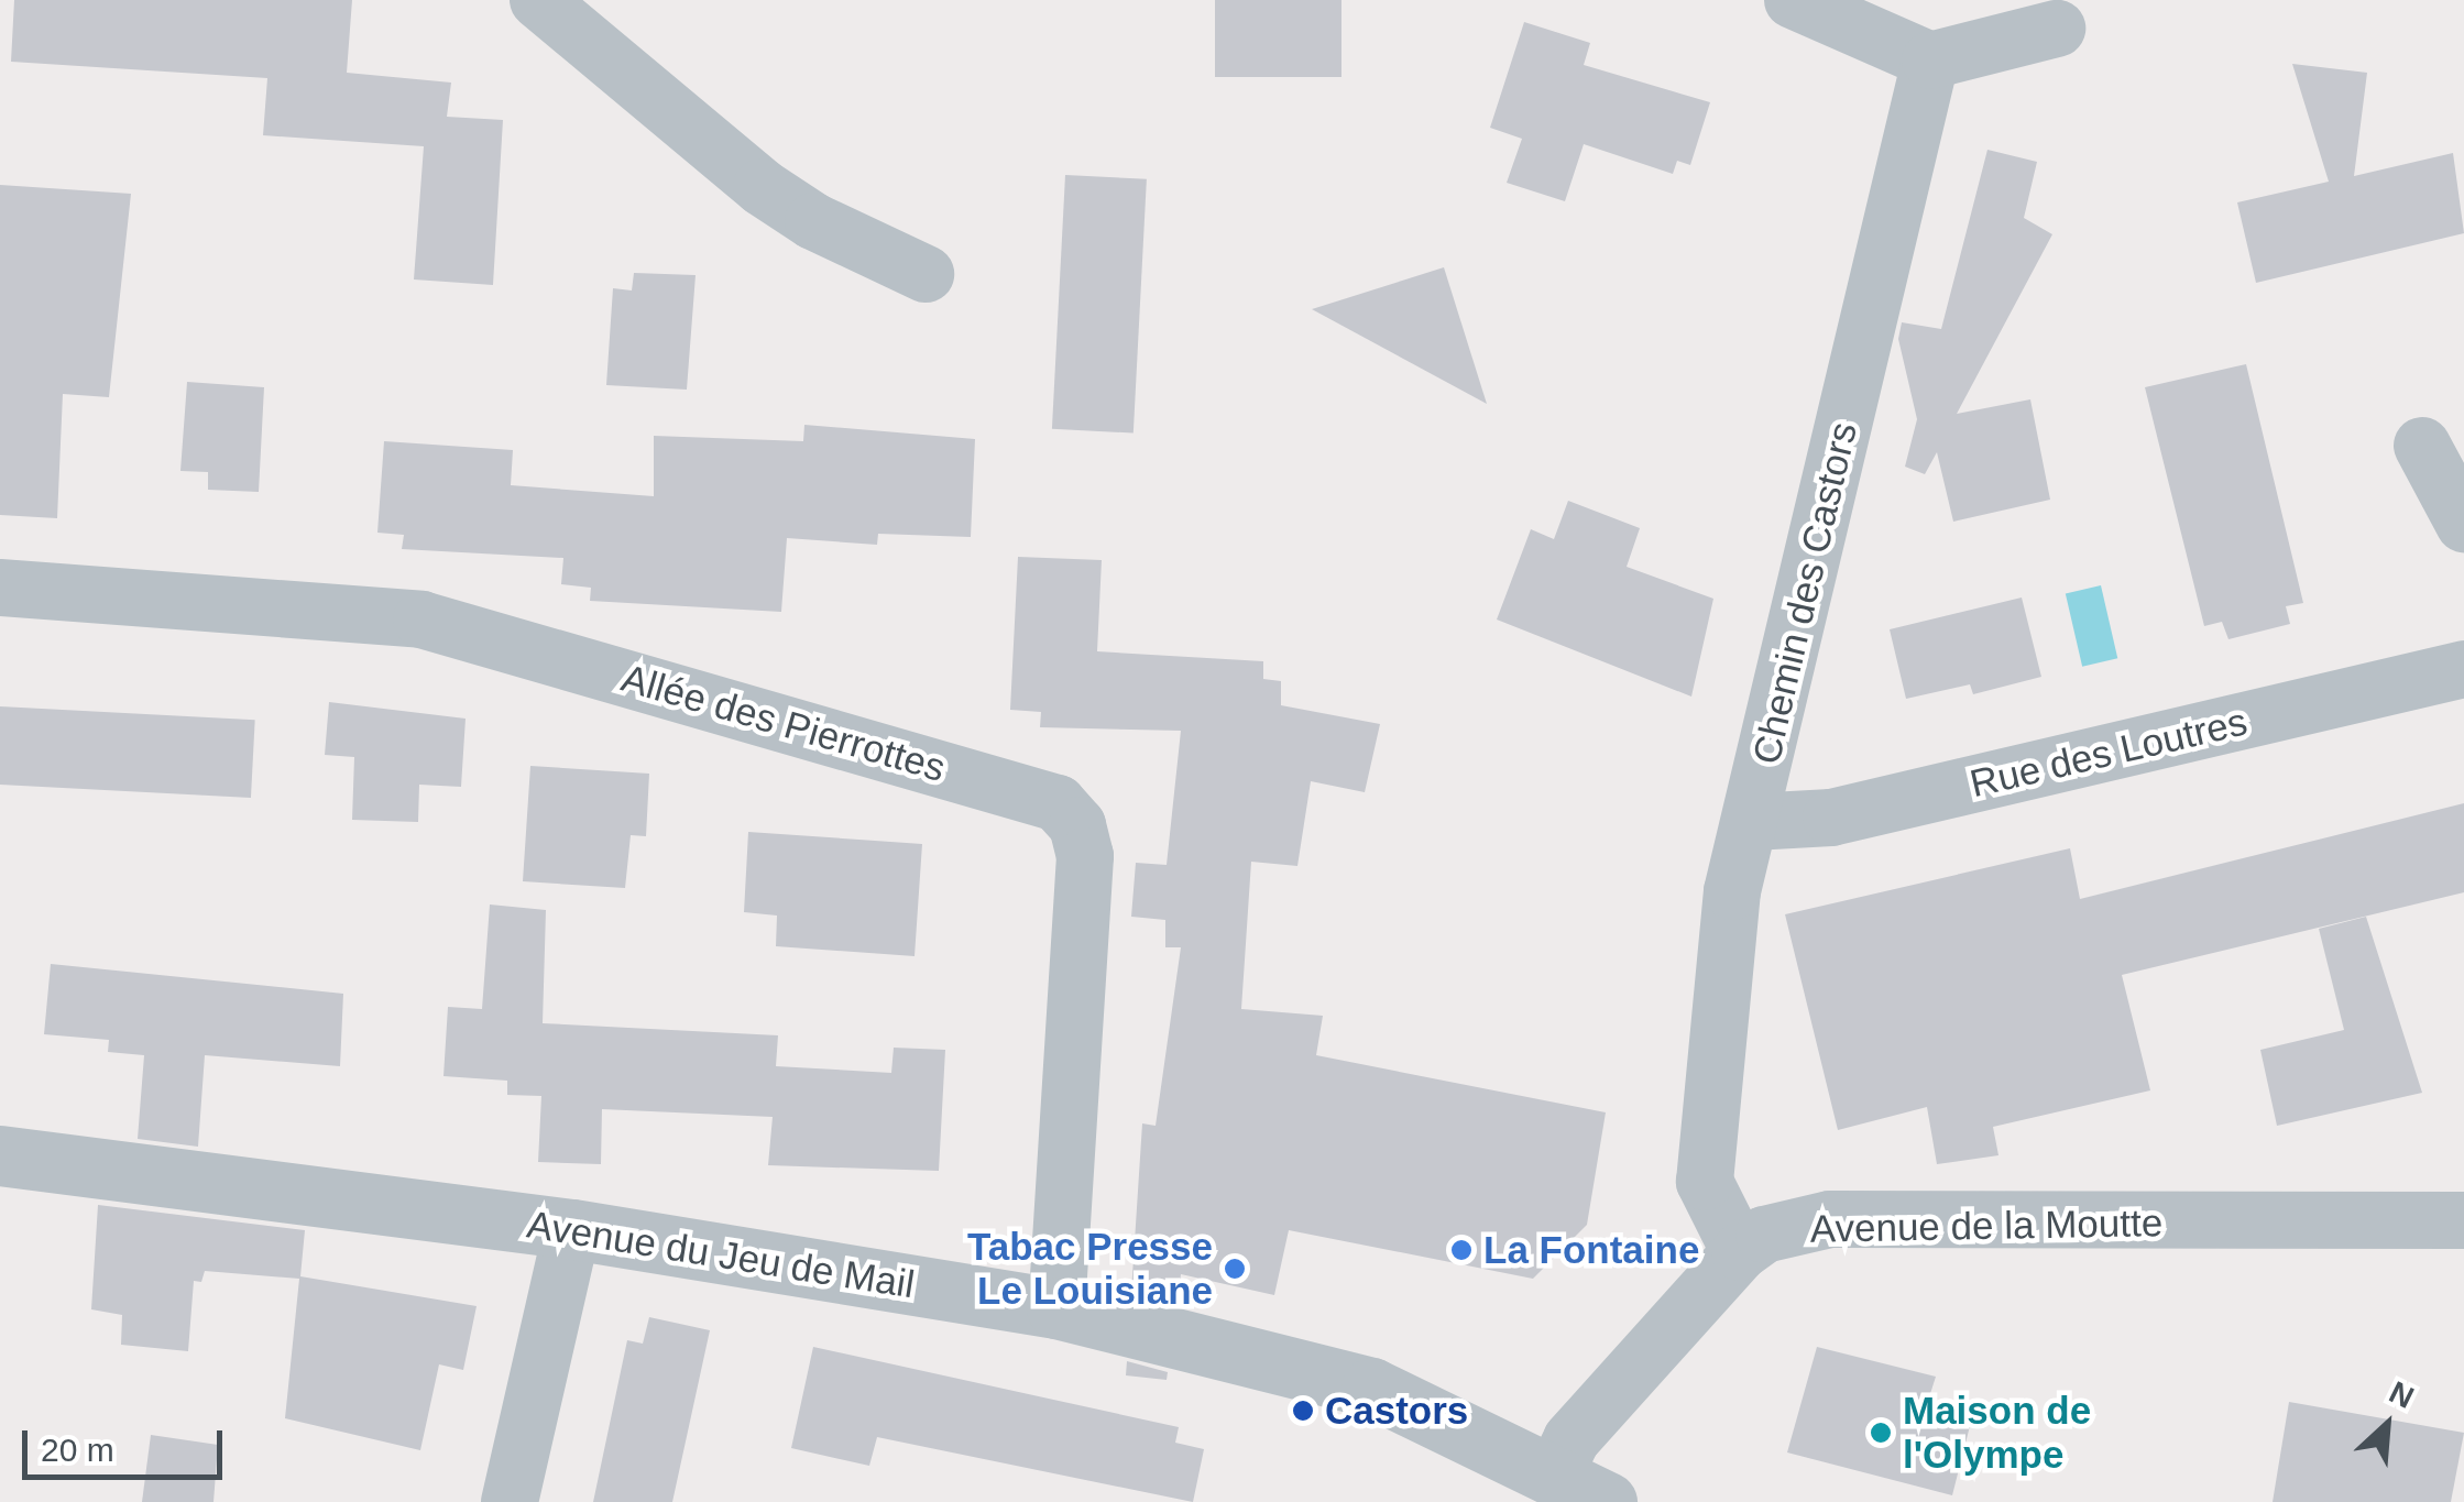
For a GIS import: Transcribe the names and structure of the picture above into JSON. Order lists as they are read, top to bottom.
{
  "streets": {
    "street": [
      "Chemin des Castors",
      "Allée des Pierrottes",
      "Rue des Loutres",
      "Avenue de la Moutte",
      "Avenue du Jeu de Mail"
    ]
  },
  "crossings": [
    ["Chemin des Castors", "Rue des Loutres"],
    ["Chemin des Castors", "Avenue de la Moutte"],
    ["Allée des Pierrottes", "Avenue du Jeu de Mail"],
    ["Avenue de la Moutte", "Avenue du Jeu de Mail"]
  ],
  "places": [
    "La Fontaine",
    "Tabac Presse Le Louisiane",
    "Castors",
    "Maison de l'Olympe"
  ],
  "scale_bar": "20 m",
  "north": "top right"
}
